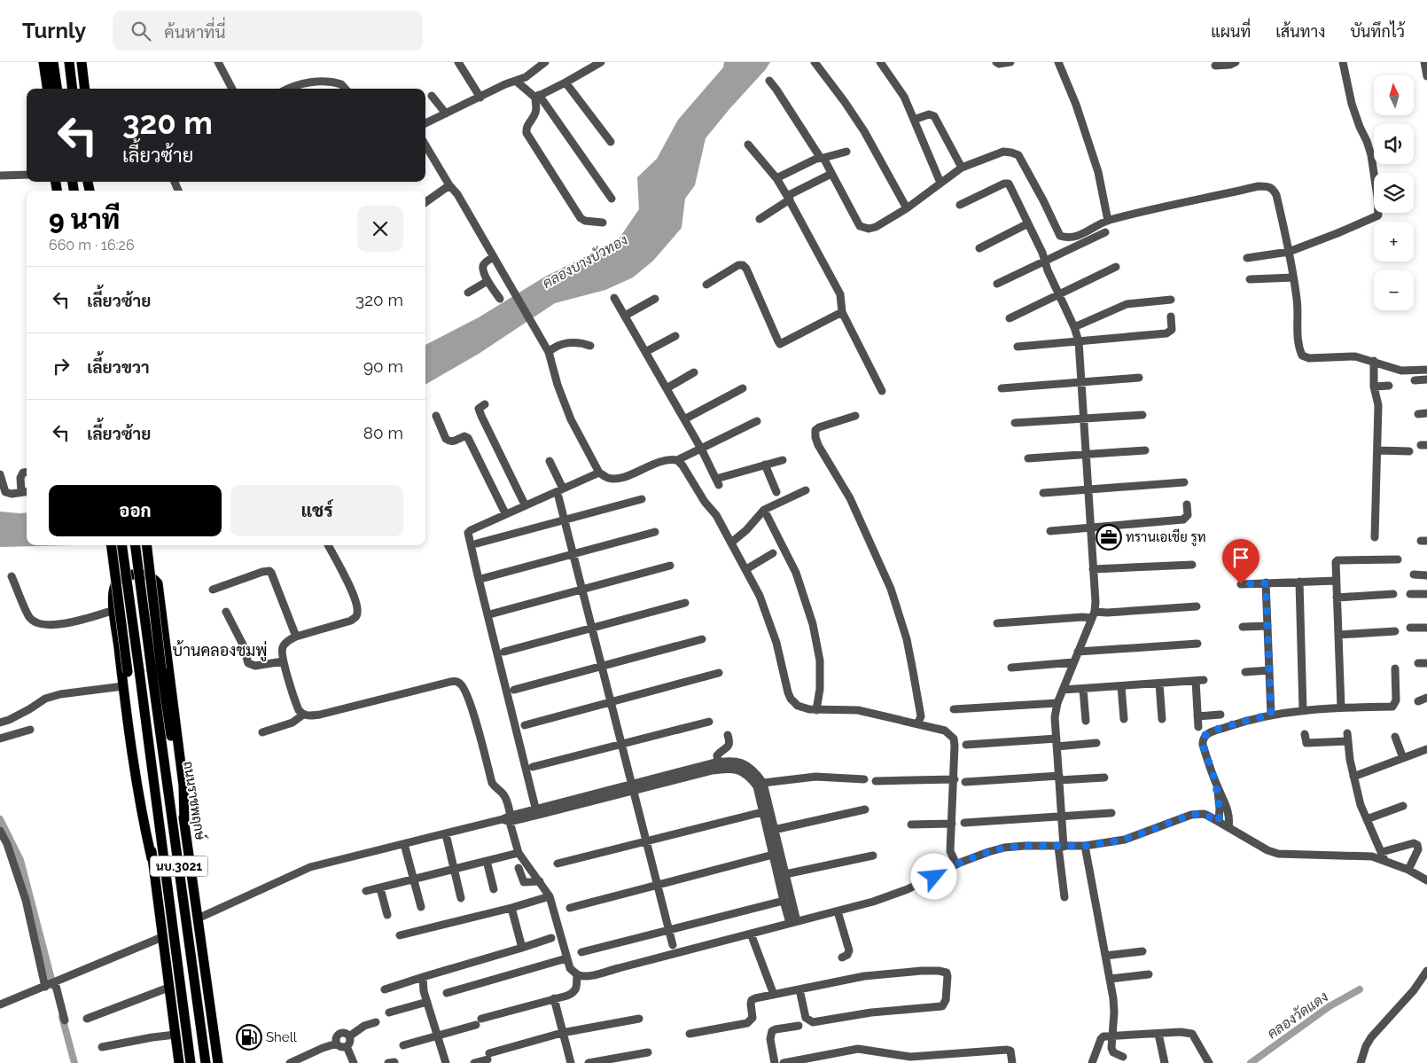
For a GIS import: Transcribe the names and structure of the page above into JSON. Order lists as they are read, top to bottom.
{
  "streets": {
    "main road": ["ถนนราชพฤกษ์", "นบ.3021"]
  },
  "districts": ["บ้านคลองชมพู่"],
  "water": ["คลองบางบัวทอง", "คลองวัดแดง"],
  "places": {
    "office": ["ทรานเอเชีย รูท"],
    "fuel station": ["Shell"]
  },
  "north": "top",
  "page": {
    "header": "Turnly",
    "search": "ค้นหาที่นี่",
    "nav": ["แผนที่", "เส้นทาง", "บันทึกไว้"],
    "map_buttons": ["+", "−"],
    "turn": ["320 m", "เลี้ยวซ้าย"],
    "heading": ["9 นาที", "660 m · 16:26"],
    "list": [
      {
        "name": "เลี้ยวซ้าย",
        "value": "320 m"
      },
      {
        "name": "เลี้ยวขวา",
        "value": "90 m"
      },
      {
        "name": "เลี้ยวซ้าย",
        "value": "80 m"
      }
    ],
    "buttons": ["ออก", "แชร์"]
  }
}
